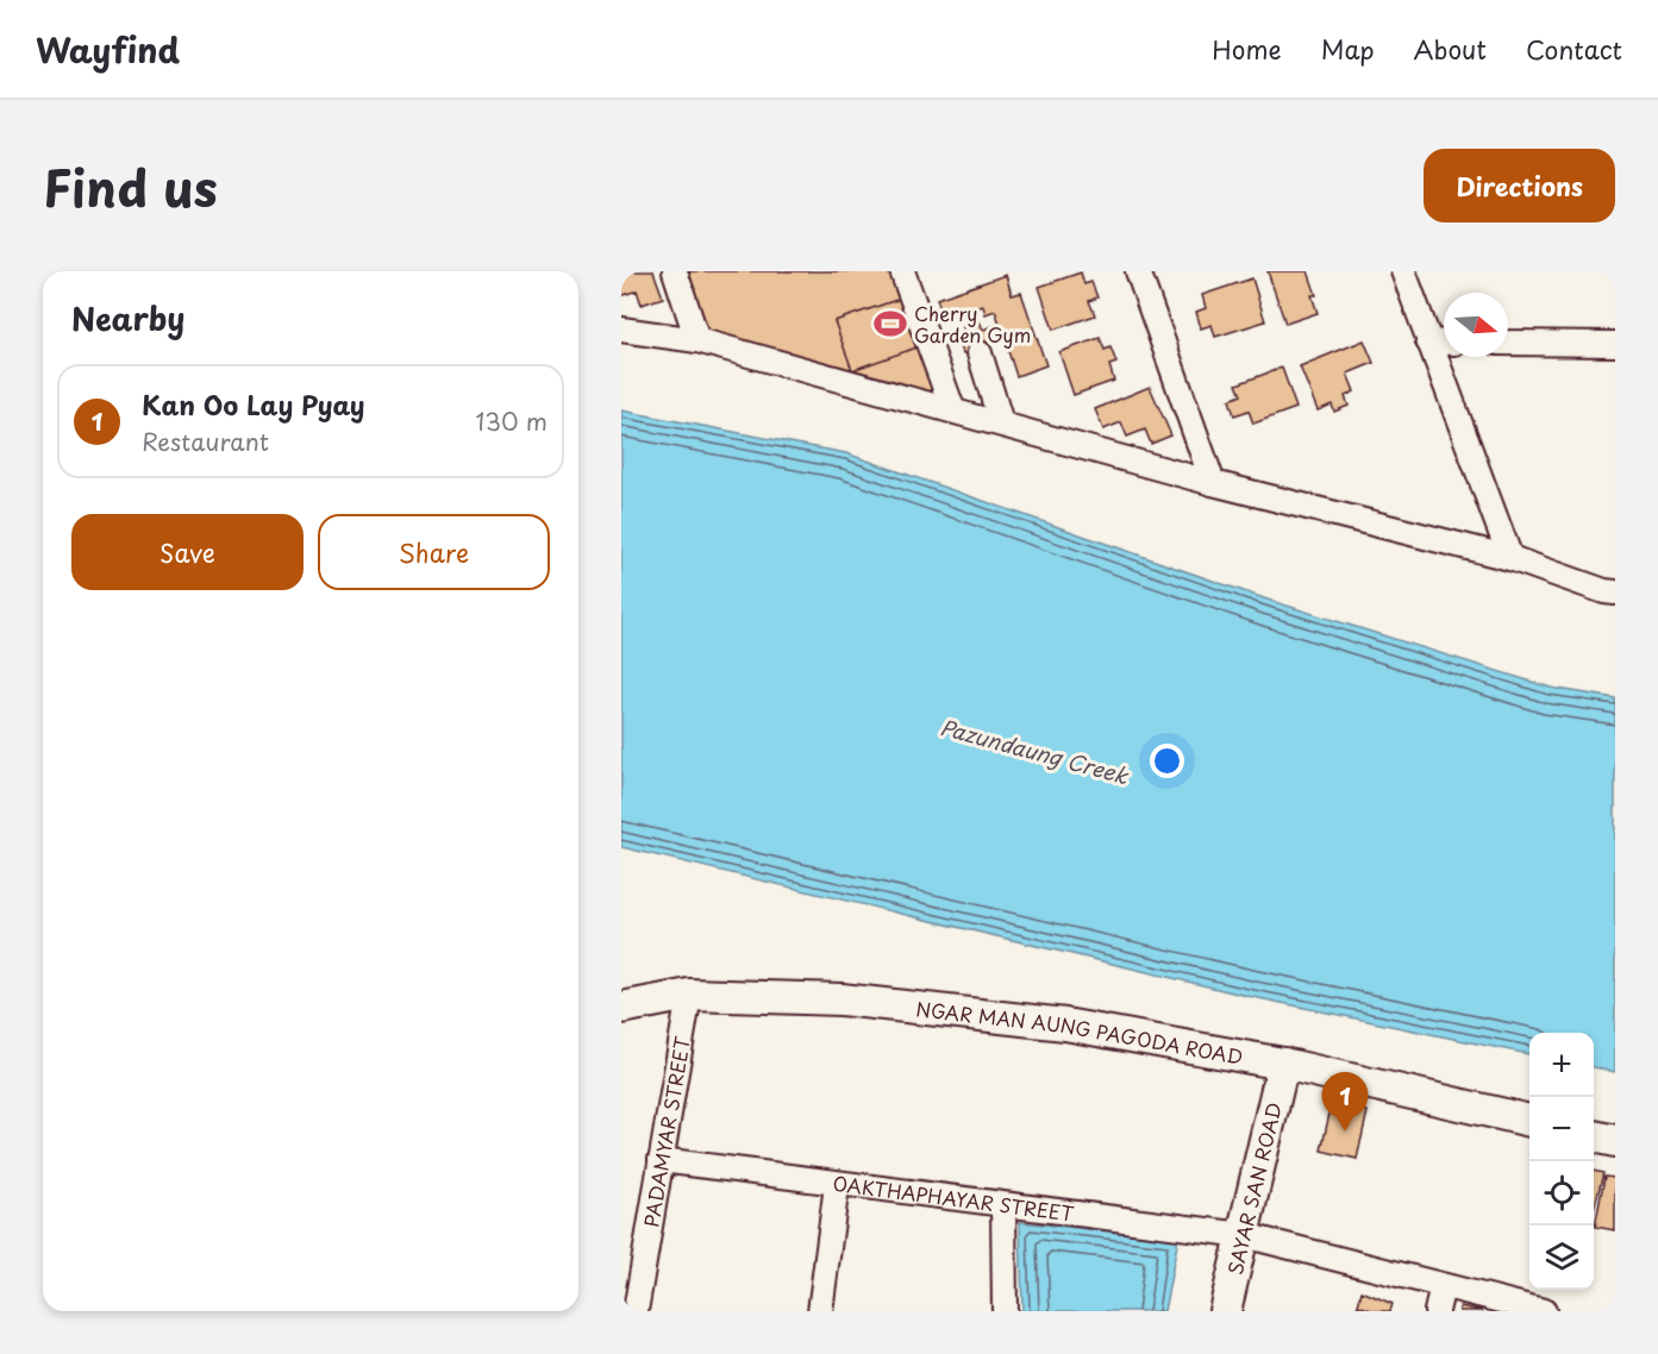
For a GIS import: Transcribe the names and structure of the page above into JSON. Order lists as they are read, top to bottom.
{
  "streets": {
    "main road": ["NGAR MAN AUNG PAGODA ROAD", "SAYAR SAN ROAD"],
    "street": ["PADAMYAR STREET", "OAKTHAPHAYAR STREET"]
  },
  "crossings": [
    ["NGAR MAN AUNG PAGODA ROAD", "PADAMYAR STREET"],
    ["NGAR MAN AUNG PAGODA ROAD", "SAYAR SAN ROAD"],
    ["PADAMYAR STREET", "OAKTHAPHAYAR STREET"],
    ["SAYAR SAN ROAD", "OAKTHAPHAYAR STREET"]
  ],
  "water": ["Pazundaung Creek"],
  "places": {
    "sports": ["Cherry Garden Gym"]
  },
  "north": "right",
  "page": {
    "header": "Wayfind",
    "nav": [
      "Home",
      "Map",
      "About",
      "Contact"
    ],
    "title": "Find us",
    "buttons": [
      "Directions",
      ["Save", "Share"]
    ],
    "heading": "Nearby",
    "list": [
      {
        "mark": "1",
        "name": "Kan Oo Lay Pyay",
        "note": "Restaurant",
        "value": "130 m"
      }
    ],
    "map_buttons": ["+", "−"],
    "pins": "1"
  }
}
